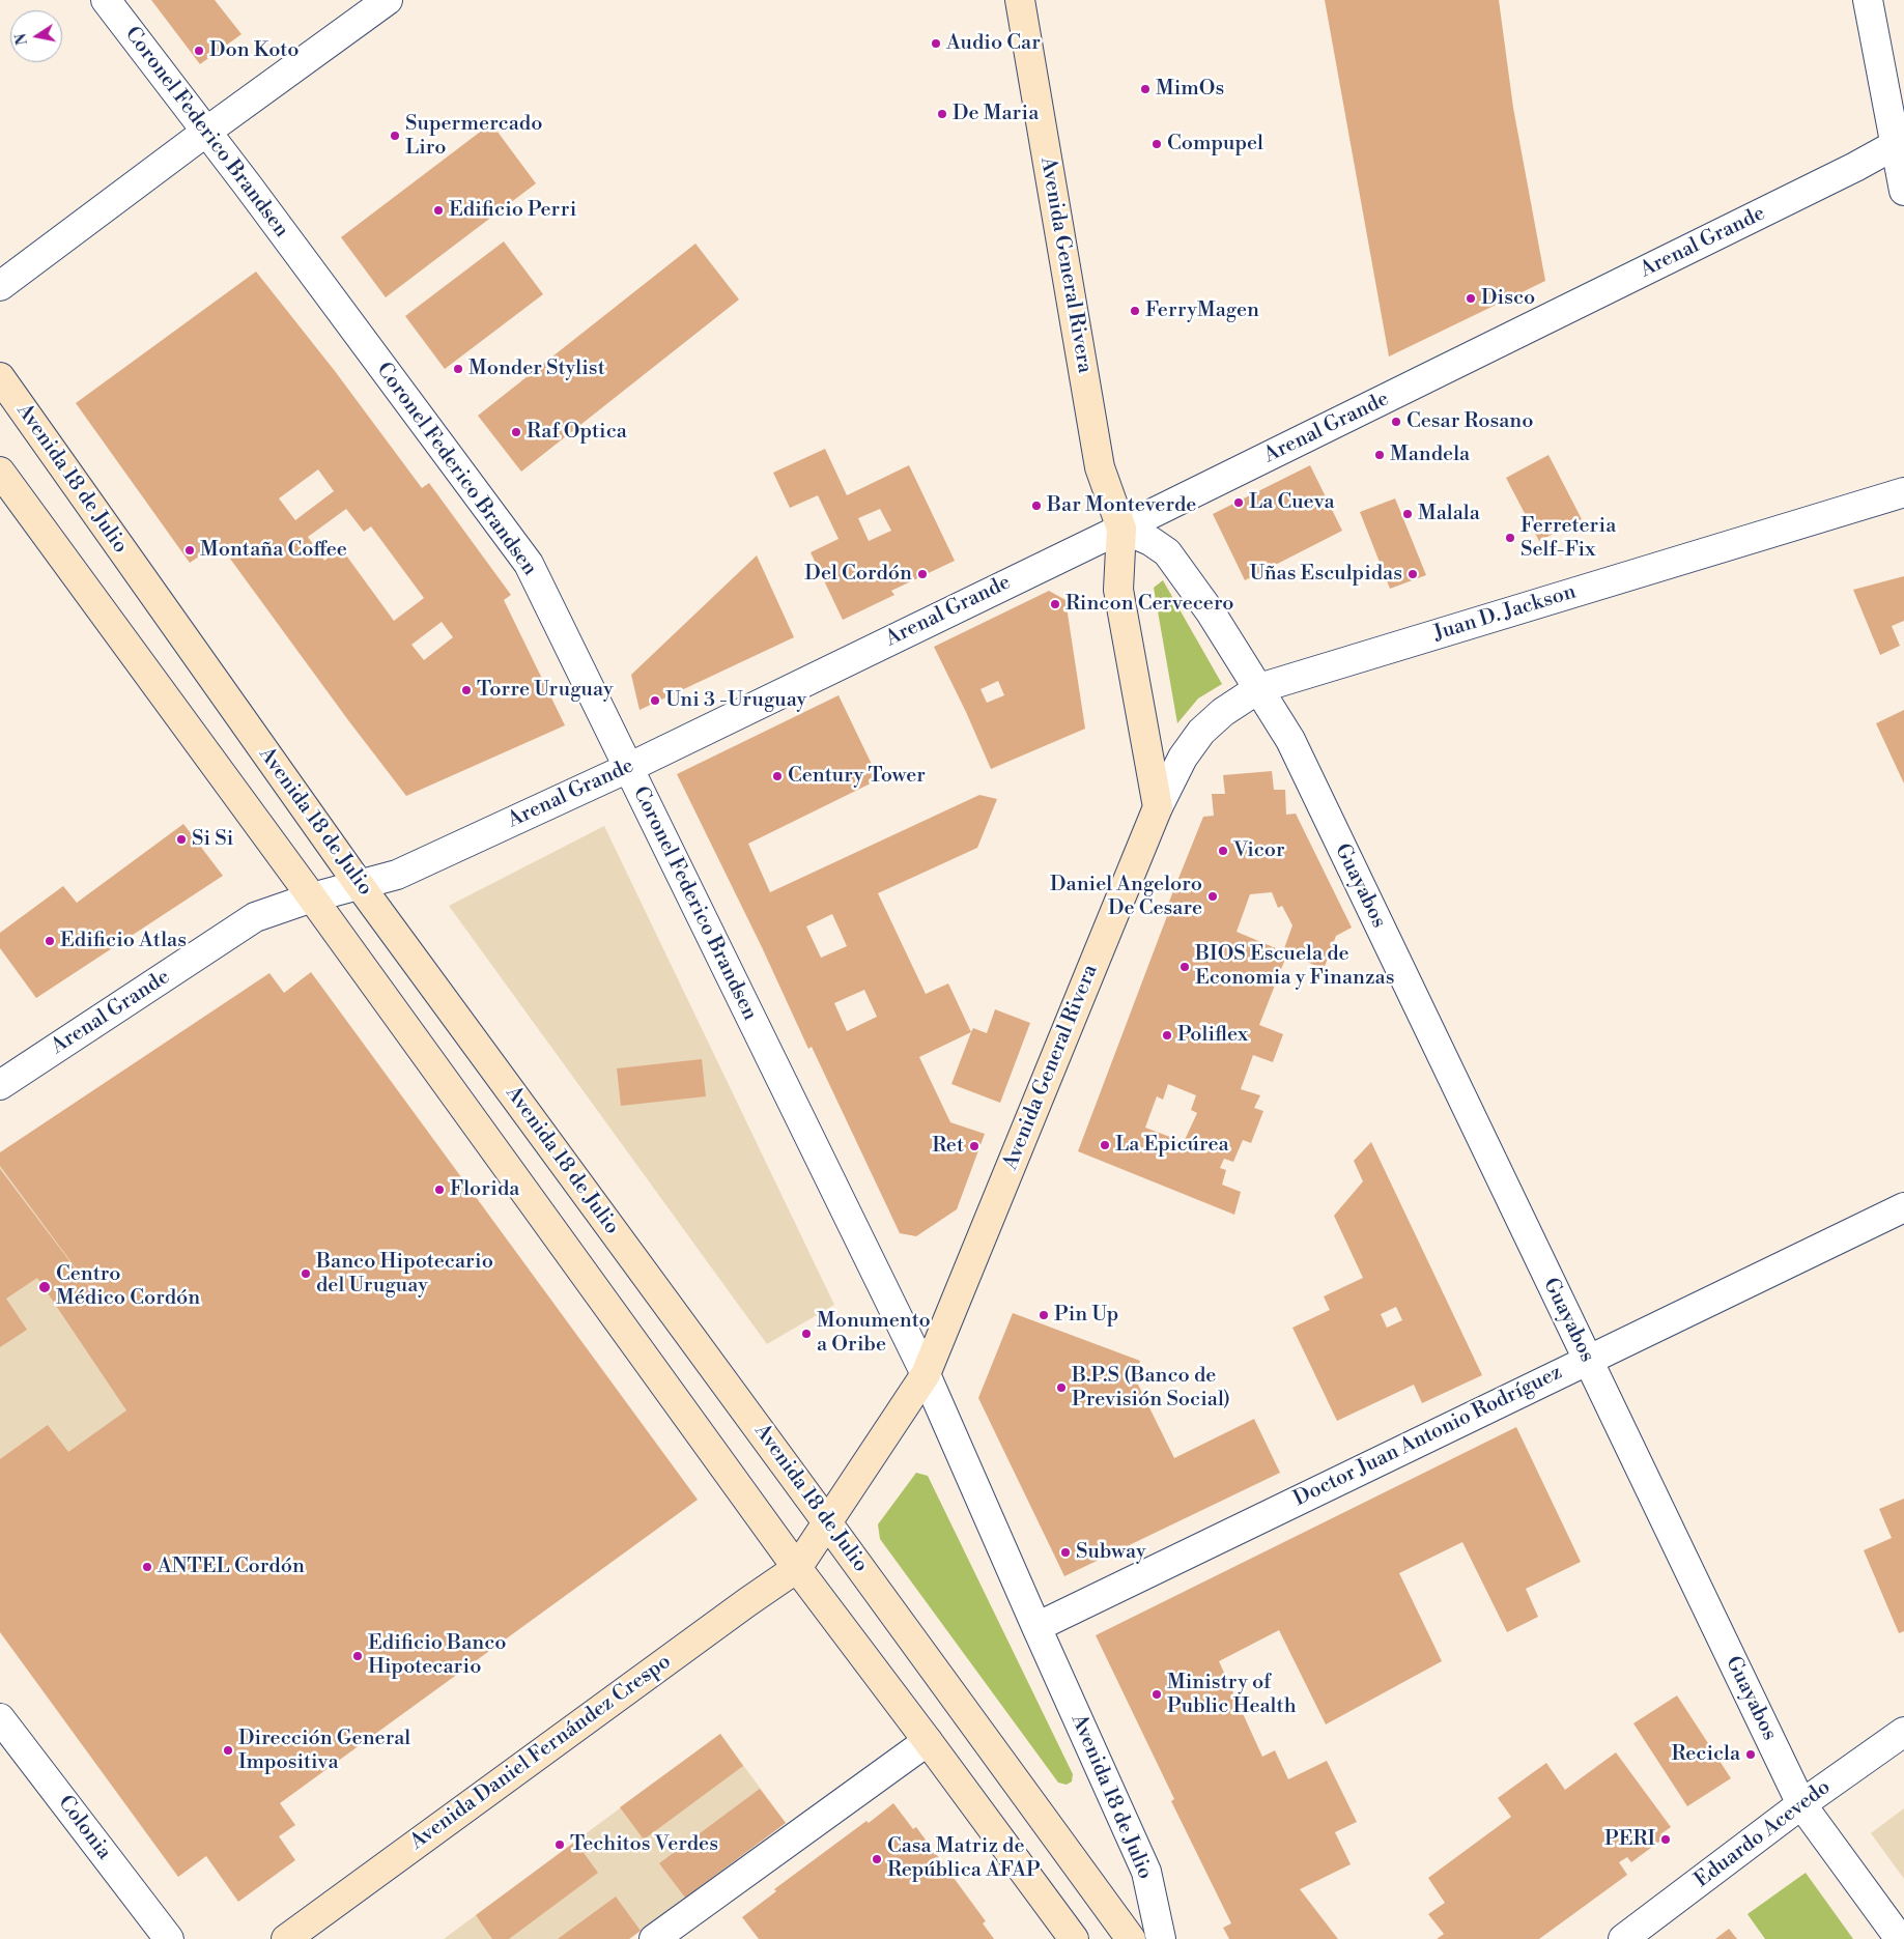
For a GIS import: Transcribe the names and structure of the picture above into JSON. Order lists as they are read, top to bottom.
{
  "streets": {
    "main road": ["Avenida General Rivera", "Avenida 18 de Julio", "Avenida Daniel Fernández Crespo"],
    "street": [
      "Coronel Federico Brandsen",
      "Arenal Grande",
      "Juan D. Jackson",
      "Guayabos",
      "Doctor Juan Antonio Rodríguez",
      "Colonia",
      "Eduardo Acevedo"
    ]
  },
  "crossings": [
    ["Coronel Federico Brandsen", "Arenal Grande"],
    ["Coronel Federico Brandsen", "Avenida General Rivera"],
    ["Coronel Federico Brandsen", "Avenida 18 de Julio"],
    ["Arenal Grande", "Avenida General Rivera"],
    ["Arenal Grande", "Avenida 18 de Julio"],
    ["Avenida General Rivera", "Avenida 18 de Julio"],
    ["Avenida General Rivera", "Juan D. Jackson"],
    ["Avenida General Rivera", "Avenida Daniel Fernández Crespo"],
    ["Avenida 18 de Julio", "Doctor Juan Antonio Rodríguez"],
    ["Juan D. Jackson", "Guayabos"],
    ["Guayabos", "Doctor Juan Antonio Rodríguez"],
    ["Guayabos", "Eduardo Acevedo"]
  ],
  "places": [
    "Audio Car",
    "Don Koto",
    "MimOs",
    "De Maria",
    "Supermercado Liro",
    "Compupel",
    "Edificio Perri",
    "Disco",
    "FerryMagen",
    "Monder Stylist",
    "Cesar Rosano",
    "Raf Optica",
    "Mandela",
    "La Cueva",
    "Bar Monteverde",
    "Malala",
    "Ferreteria Self-Fix",
    "Montaña Coffee",
    "Del Cordón",
    "Uñas Esculpidas",
    "Rincon Cervecero",
    "Torre Uruguay",
    "Uni 3 -Uruguay",
    "Century Tower",
    "Si Si",
    "Vicor",
    "Daniel Angeloro De Cesare",
    "Edificio Atlas",
    "BIOS Escuela de Economia y Finanzas",
    "Poliflex",
    "La Epicúrea",
    "Ret",
    "Florida",
    "Banco Hipotecario del Uruguay",
    "Centro Médico Cordón",
    "Pin Up",
    "Monumento a Oribe",
    "B.P.S (Banco de Previsión Social)",
    "Subway",
    "ANTEL Cordón",
    "Edificio Banco Hipotecario",
    "Ministry of Public Health",
    "Dirección General Impositiva",
    "Recicla",
    "PERI",
    "Techitos Verdes",
    "Casa Matriz de República AFAP"
  ],
  "north": "left"
}
